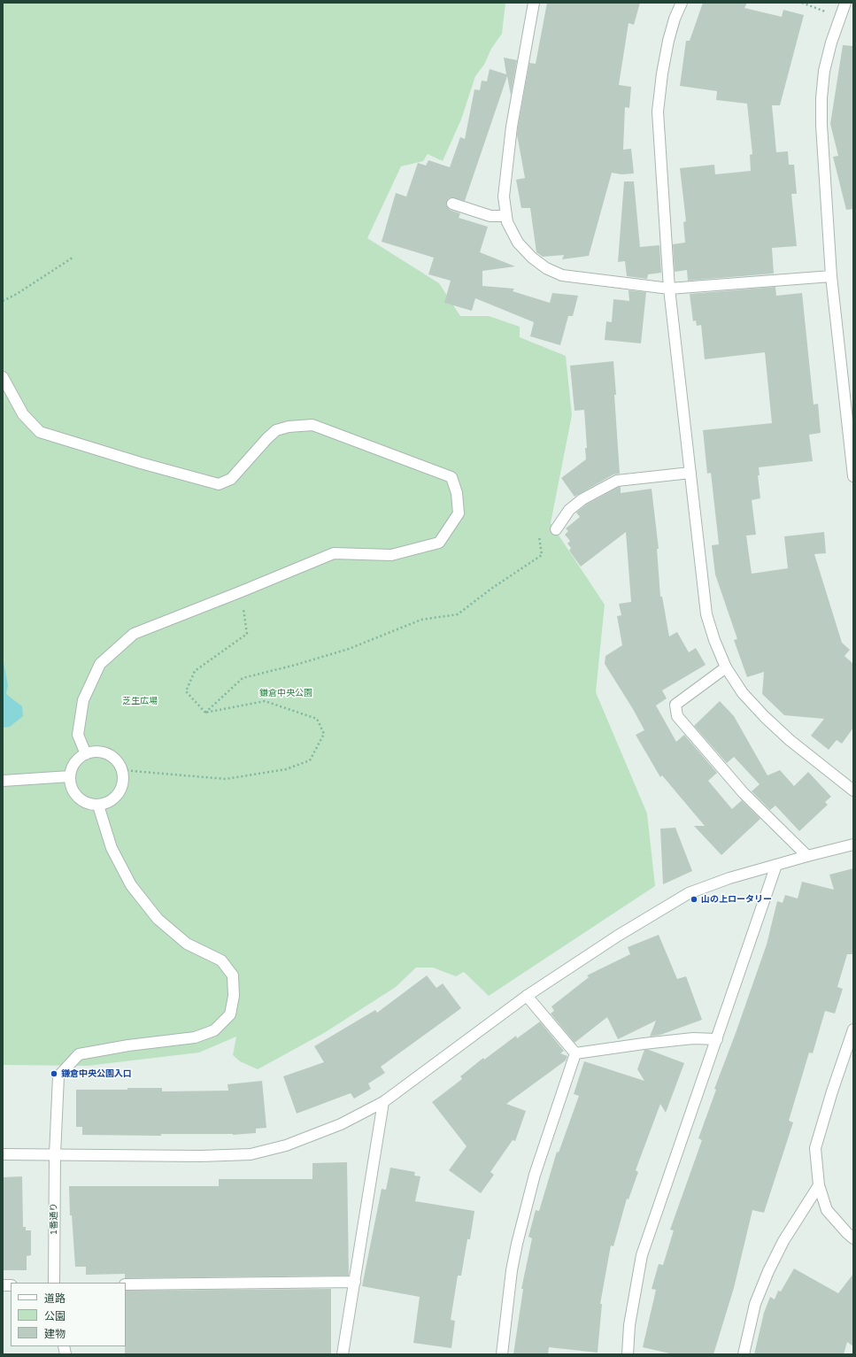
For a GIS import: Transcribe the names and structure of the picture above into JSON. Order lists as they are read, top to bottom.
{
  "streets": {
    "street": ["1番通り"]
  },
  "parks": ["鎌倉中央公園", "芝生広場"],
  "places": ["山の上ロータリー", "鎌倉中央公園入口"],
  "legend": ["道路", "公園", "建物"]
}
